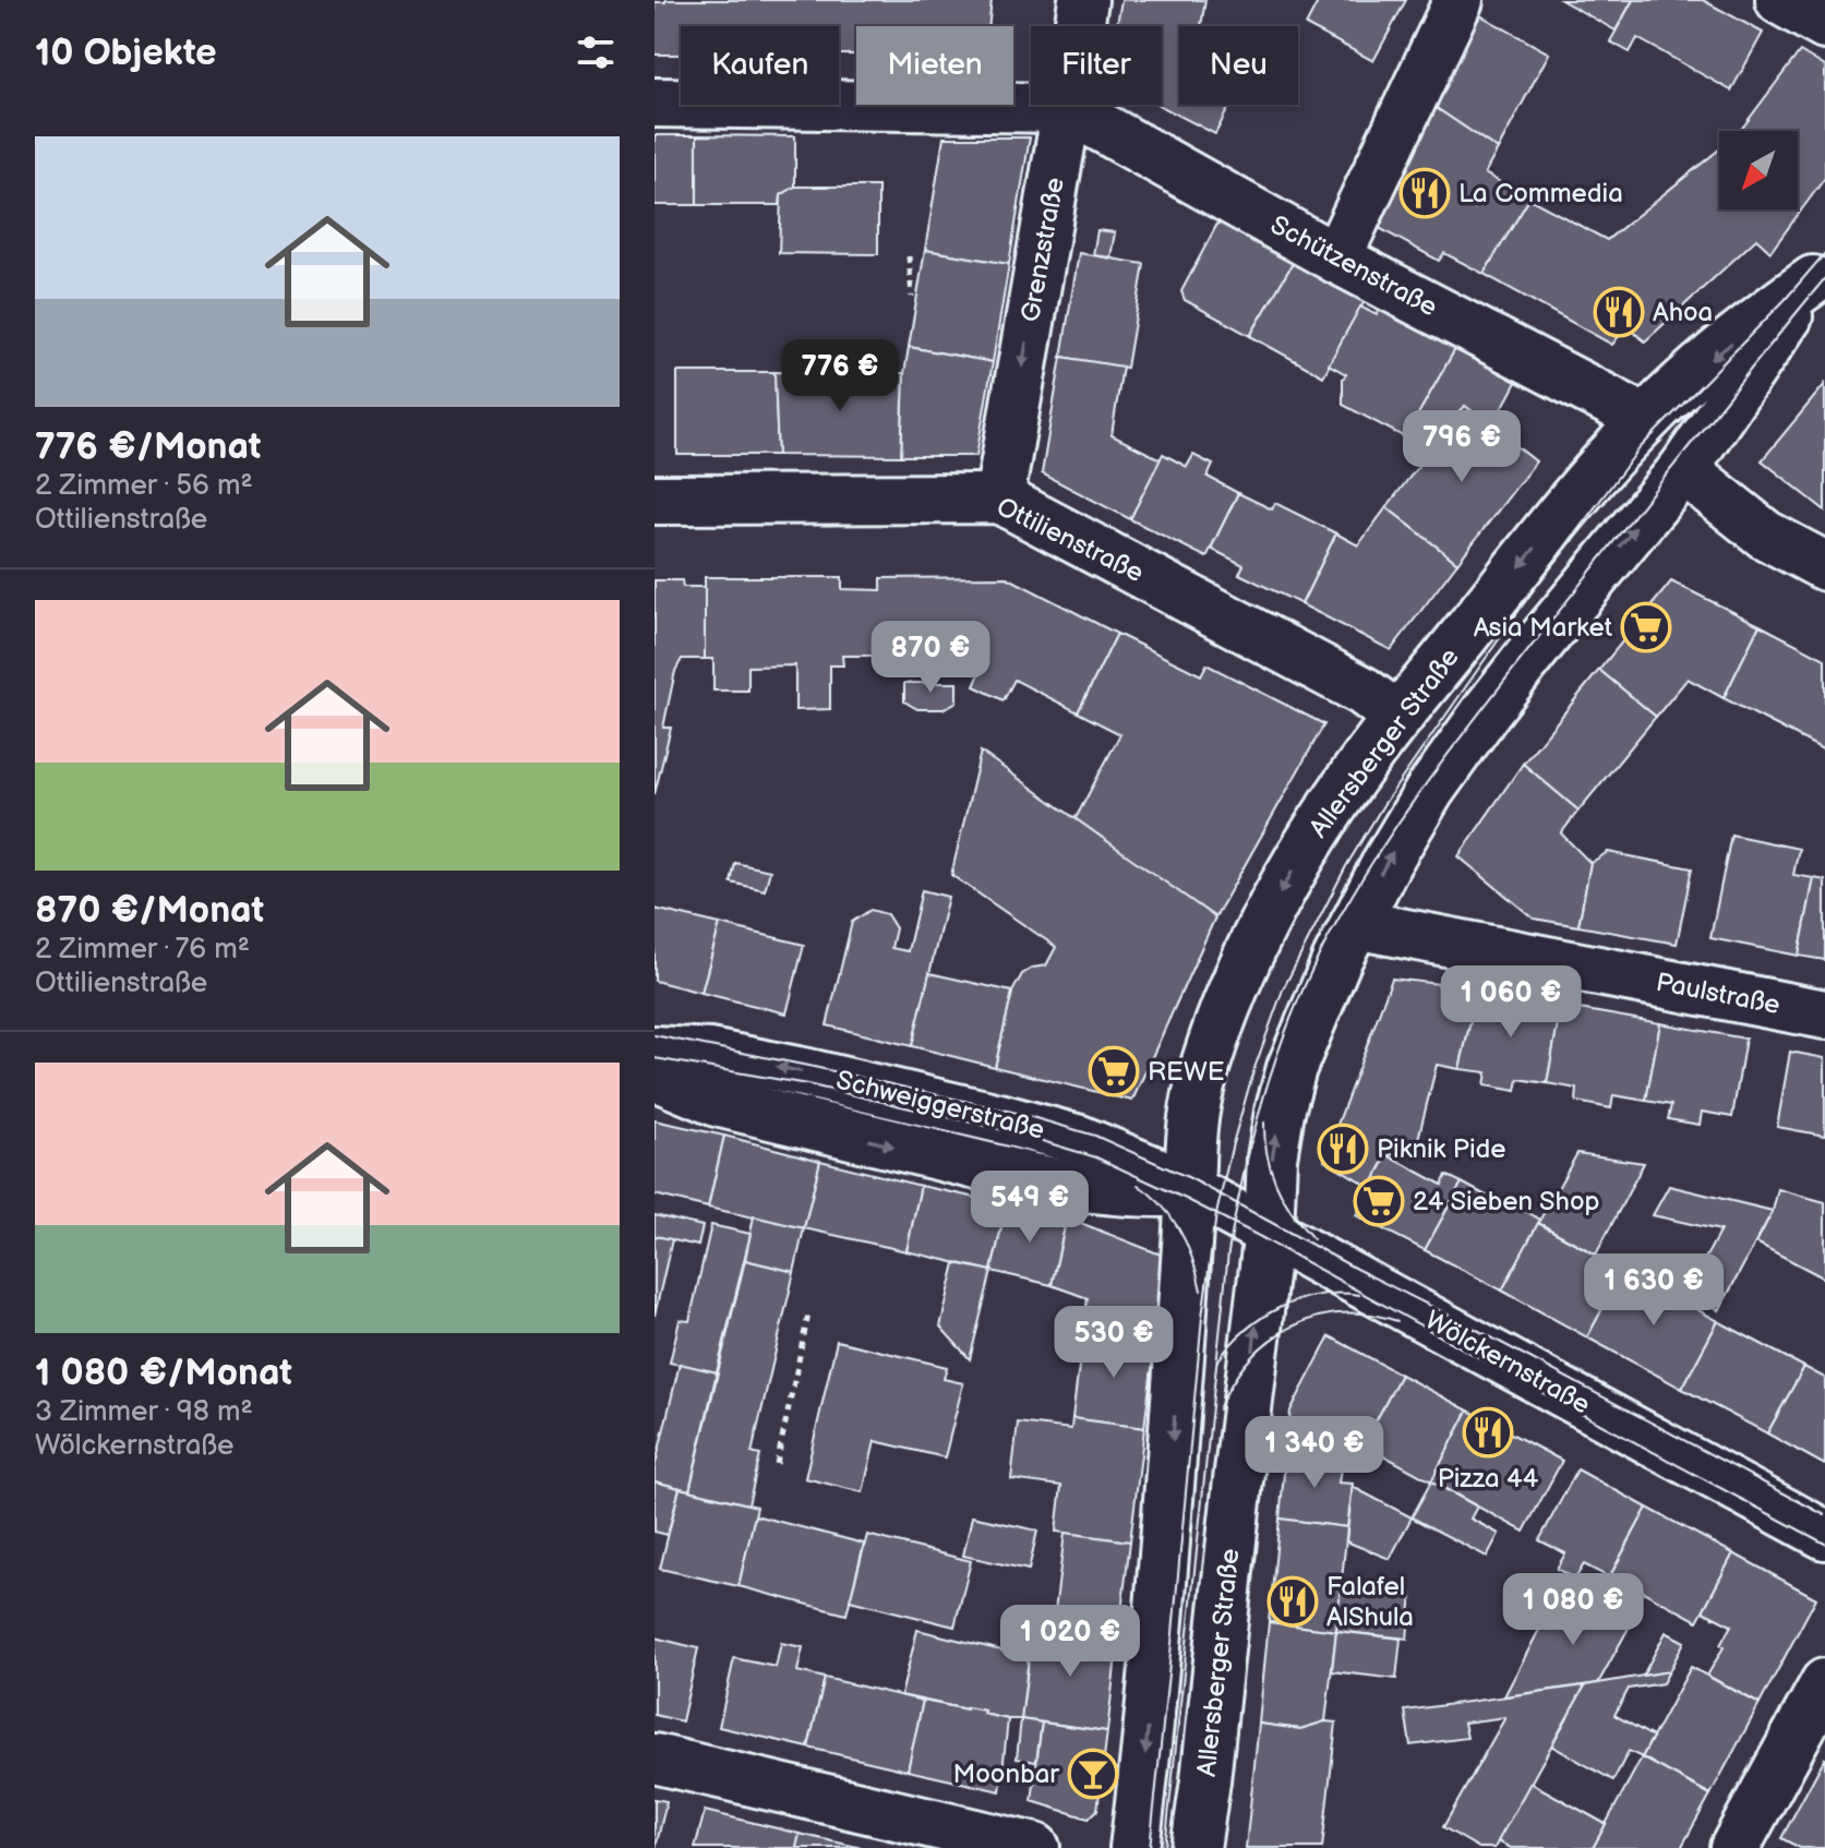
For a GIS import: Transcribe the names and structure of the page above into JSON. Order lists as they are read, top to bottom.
{
  "streets": {
    "main road": [
      "Grenzstraße",
      "Schützenstraße",
      "Ottilienstraße",
      "Allersberger Straße",
      "Paulstraße",
      "Schweiggerstraße",
      "Wölckernstraße"
    ]
  },
  "crossings": [
    ["Grenzstraße", "Schützenstraße"],
    ["Grenzstraße", "Ottilienstraße"],
    ["Schützenstraße", "Allersberger Straße"],
    ["Ottilienstraße", "Allersberger Straße"],
    ["Allersberger Straße", "Paulstraße"],
    ["Allersberger Straße", "Schweiggerstraße"],
    ["Allersberger Straße", "Wölckernstraße"],
    ["Schweiggerstraße", "Wölckernstraße"]
  ],
  "one_way": ["Grenzstraße"],
  "places": {
    "restaurant": [
      "La Commedia",
      "Ahoa",
      "Piknik Pide",
      "Pizza 44",
      "Falafel AlShula"
    ],
    "supermarket": ["Asia Market", "REWE", "24 Sieben Shop"],
    "bar": ["Moonbar"]
  },
  "north": "bottom left",
  "page": {
    "heading": "10 Objekte",
    "chip": [
      "Kaufen",
      "Mieten",
      "Filter",
      "Neu"
    ],
    "list": [
      {
        "name": "776 €/Monat",
        "note": "2 Zimmer · 56 m² · Ottilienstraße"
      },
      {
        "name": "870 €/Monat",
        "note": "2 Zimmer · 76 m² · Ottilienstraße"
      },
      {
        "name": "1 080 €/Monat",
        "note": "3 Zimmer · 98 m² · Wölckernstraße"
      }
    ],
    "price": [
      "776 €",
      "796 €",
      "870 €",
      "1 060 €",
      "549 €",
      "1 630 €",
      "530 €",
      "1 340 €",
      "1 080 €",
      "1 020 €"
    ]
  }
}
